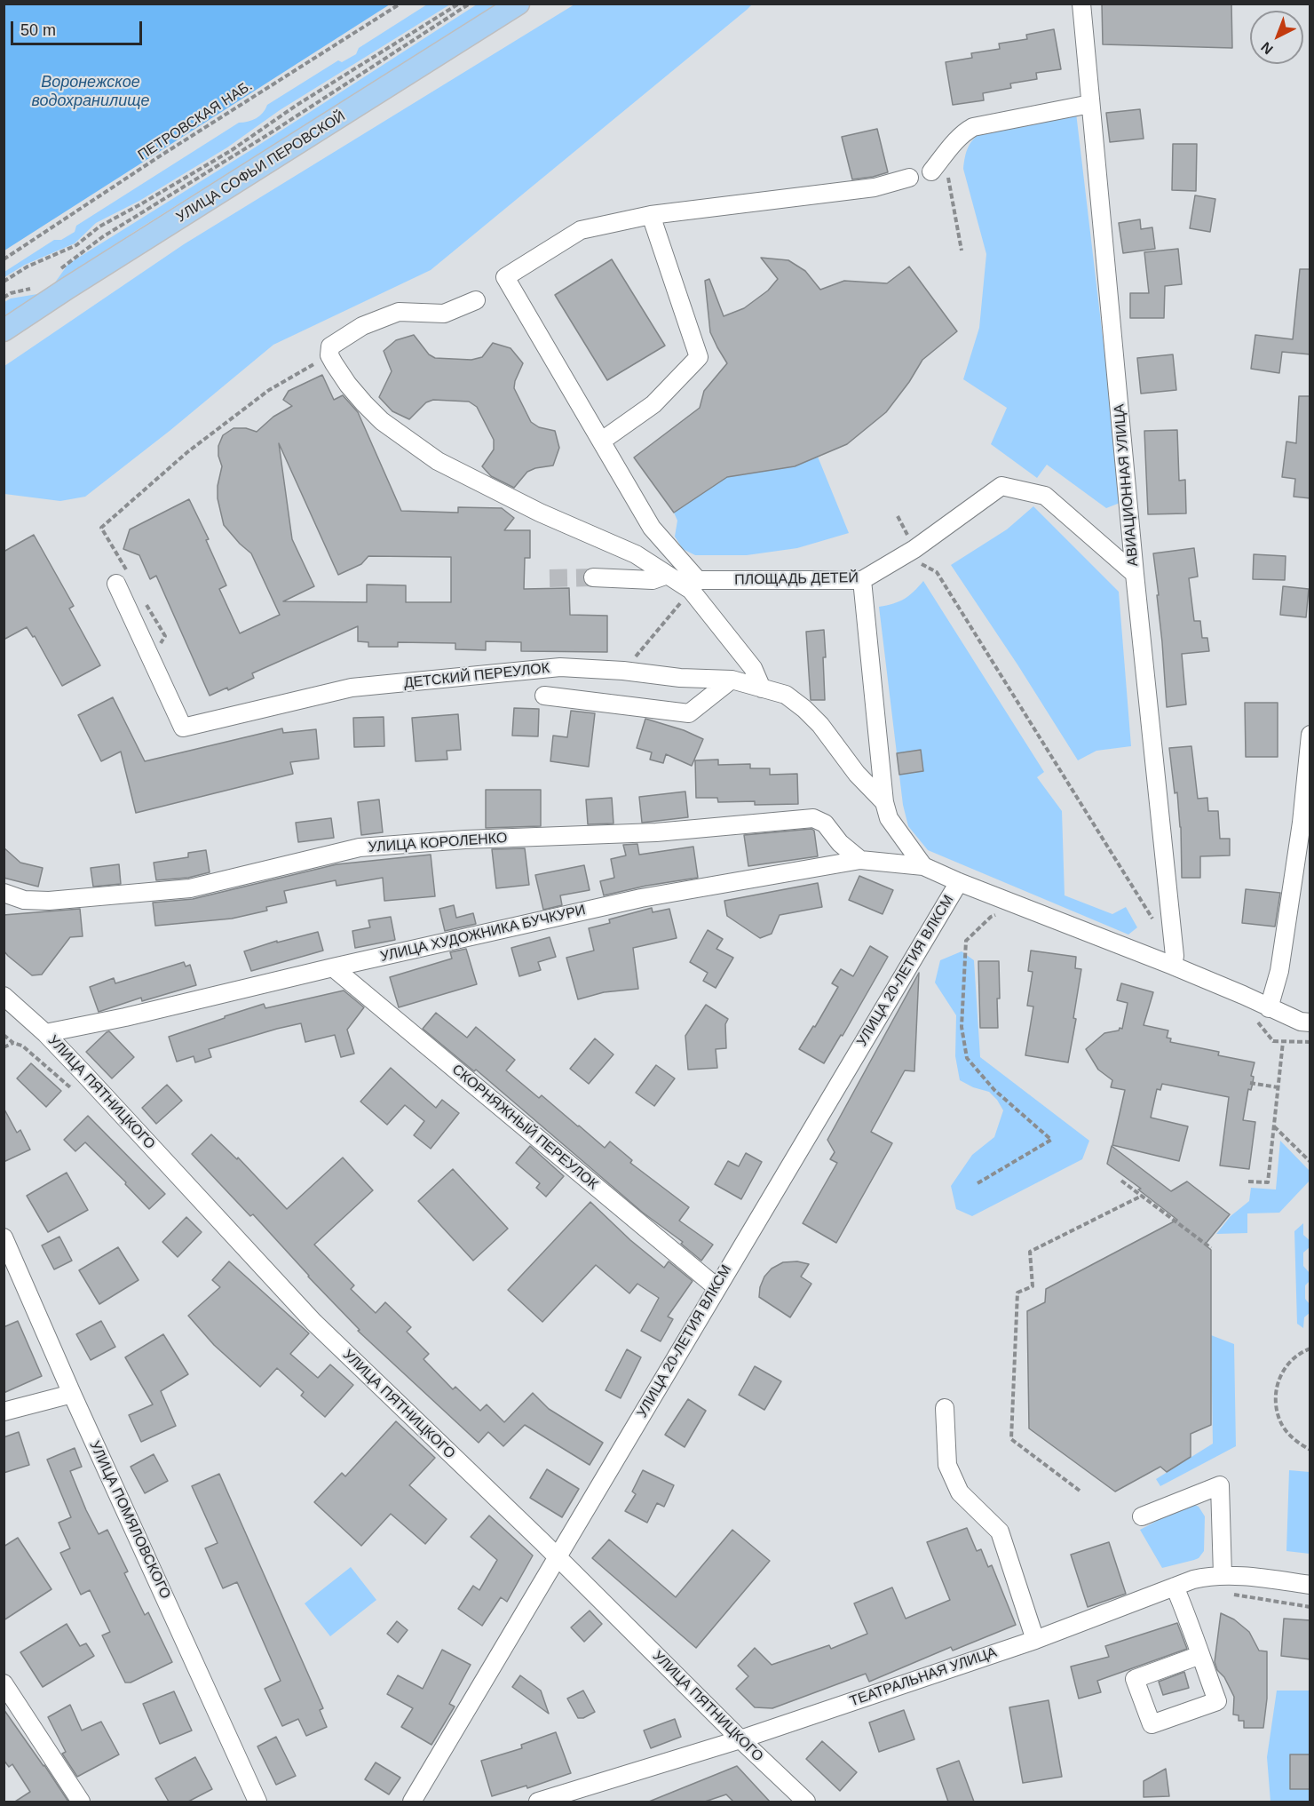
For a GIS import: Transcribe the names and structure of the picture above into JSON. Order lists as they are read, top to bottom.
{
  "streets": {
    "main road": ["УЛИЦА СОФЬИ ПЕРОВСКОЙ"],
    "street": [
      "АВИАЦИОННАЯ УЛИЦА",
      "ПЛОЩАДЬ ДЕТЕЙ",
      "ДЕТСКИЙ ПЕРЕУЛОК",
      "УЛИЦА КОРОЛЕНКО",
      "УЛИЦА ХУДОЖНИКА БУЧКУРИ",
      "УЛИЦА 20-ЛЕТИЯ ВЛКСМ",
      "УЛИЦА ПЯТНИЦКОГО",
      "СКОРНЯЖНЫЙ ПЕРЕУЛОК",
      "УЛИЦА ПОМЯЛОВСКОГО",
      "ТЕАТРАЛЬНАЯ УЛИЦА"
    ],
    "path": ["ПЕТРОВСКАЯ НАБ."]
  },
  "crossings": [
    ["АВИАЦИОННАЯ УЛИЦА", "ПЛОЩАДЬ ДЕТЕЙ"],
    ["УЛИЦА КОРОЛЕНКО", "УЛИЦА ХУДОЖНИКА БУЧКУРИ"],
    ["УЛИЦА ХУДОЖНИКА БУЧКУРИ", "УЛИЦА ПЯТНИЦКОГО"],
    ["УЛИЦА ХУДОЖНИКА БУЧКУРИ", "СКОРНЯЖНЫЙ ПЕРЕУЛОК"],
    ["УЛИЦА 20-ЛЕТИЯ ВЛКСМ", "УЛИЦА ПЯТНИЦКОГО"],
    ["УЛИЦА 20-ЛЕТИЯ ВЛКСМ", "СКОРНЯЖНЫЙ ПЕРЕУЛОК"],
    ["УЛИЦА ПЯТНИЦКОГО", "ТЕАТРАЛЬНАЯ УЛИЦА"]
  ],
  "water": ["Воронежское водохранилище"],
  "scale_bar": "50 m",
  "north": "bottom left"
}
